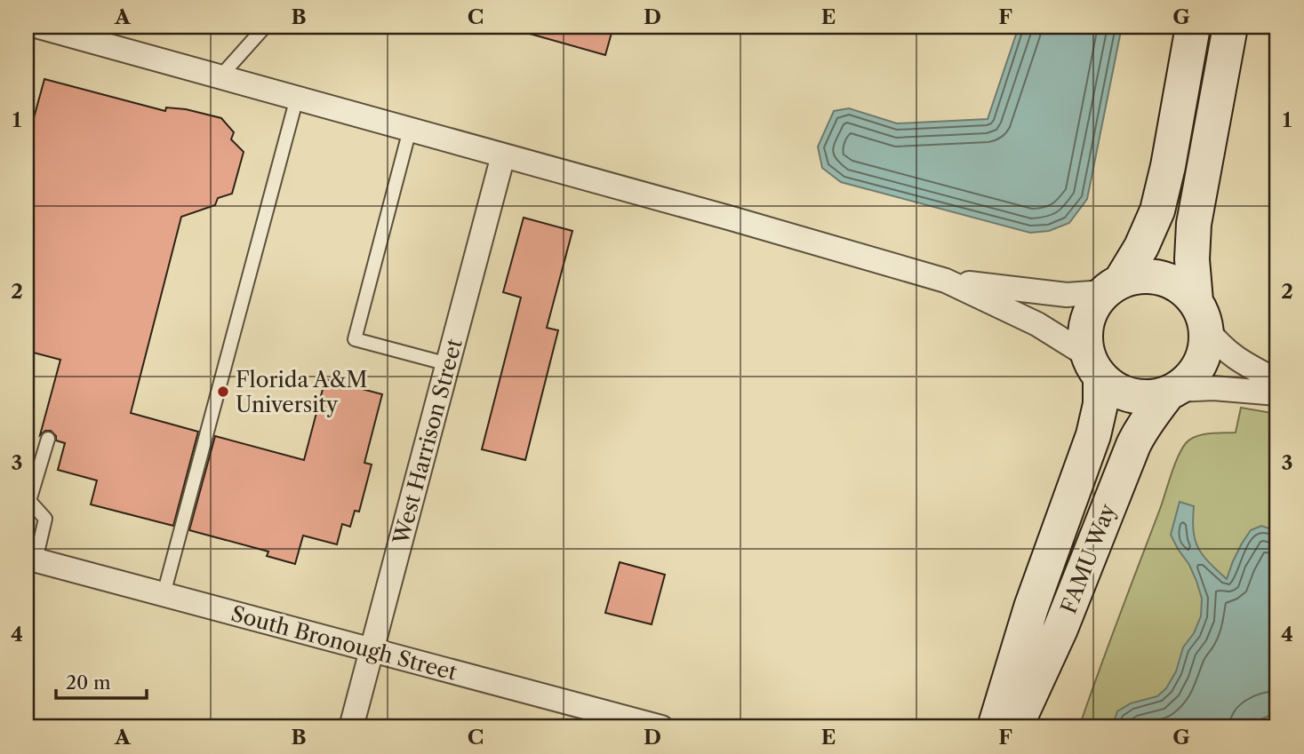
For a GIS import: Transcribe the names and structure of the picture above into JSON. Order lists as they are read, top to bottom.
{
  "streets": {
    "street": ["West Harrison Street", "FAMU Way", "South Bronough Street"]
  },
  "crossings": [
    ["West Harrison Street", "South Bronough Street"]
  ],
  "places": ["Florida A&M University"],
  "scale_bar": "20 m",
  "grid": {
    "columns": [
      "A",
      "B",
      "C",
      "D",
      "E",
      "F",
      "G"
    ],
    "rows": [
      "1",
      "2",
      "3",
      "4"
    ]
  }
}
